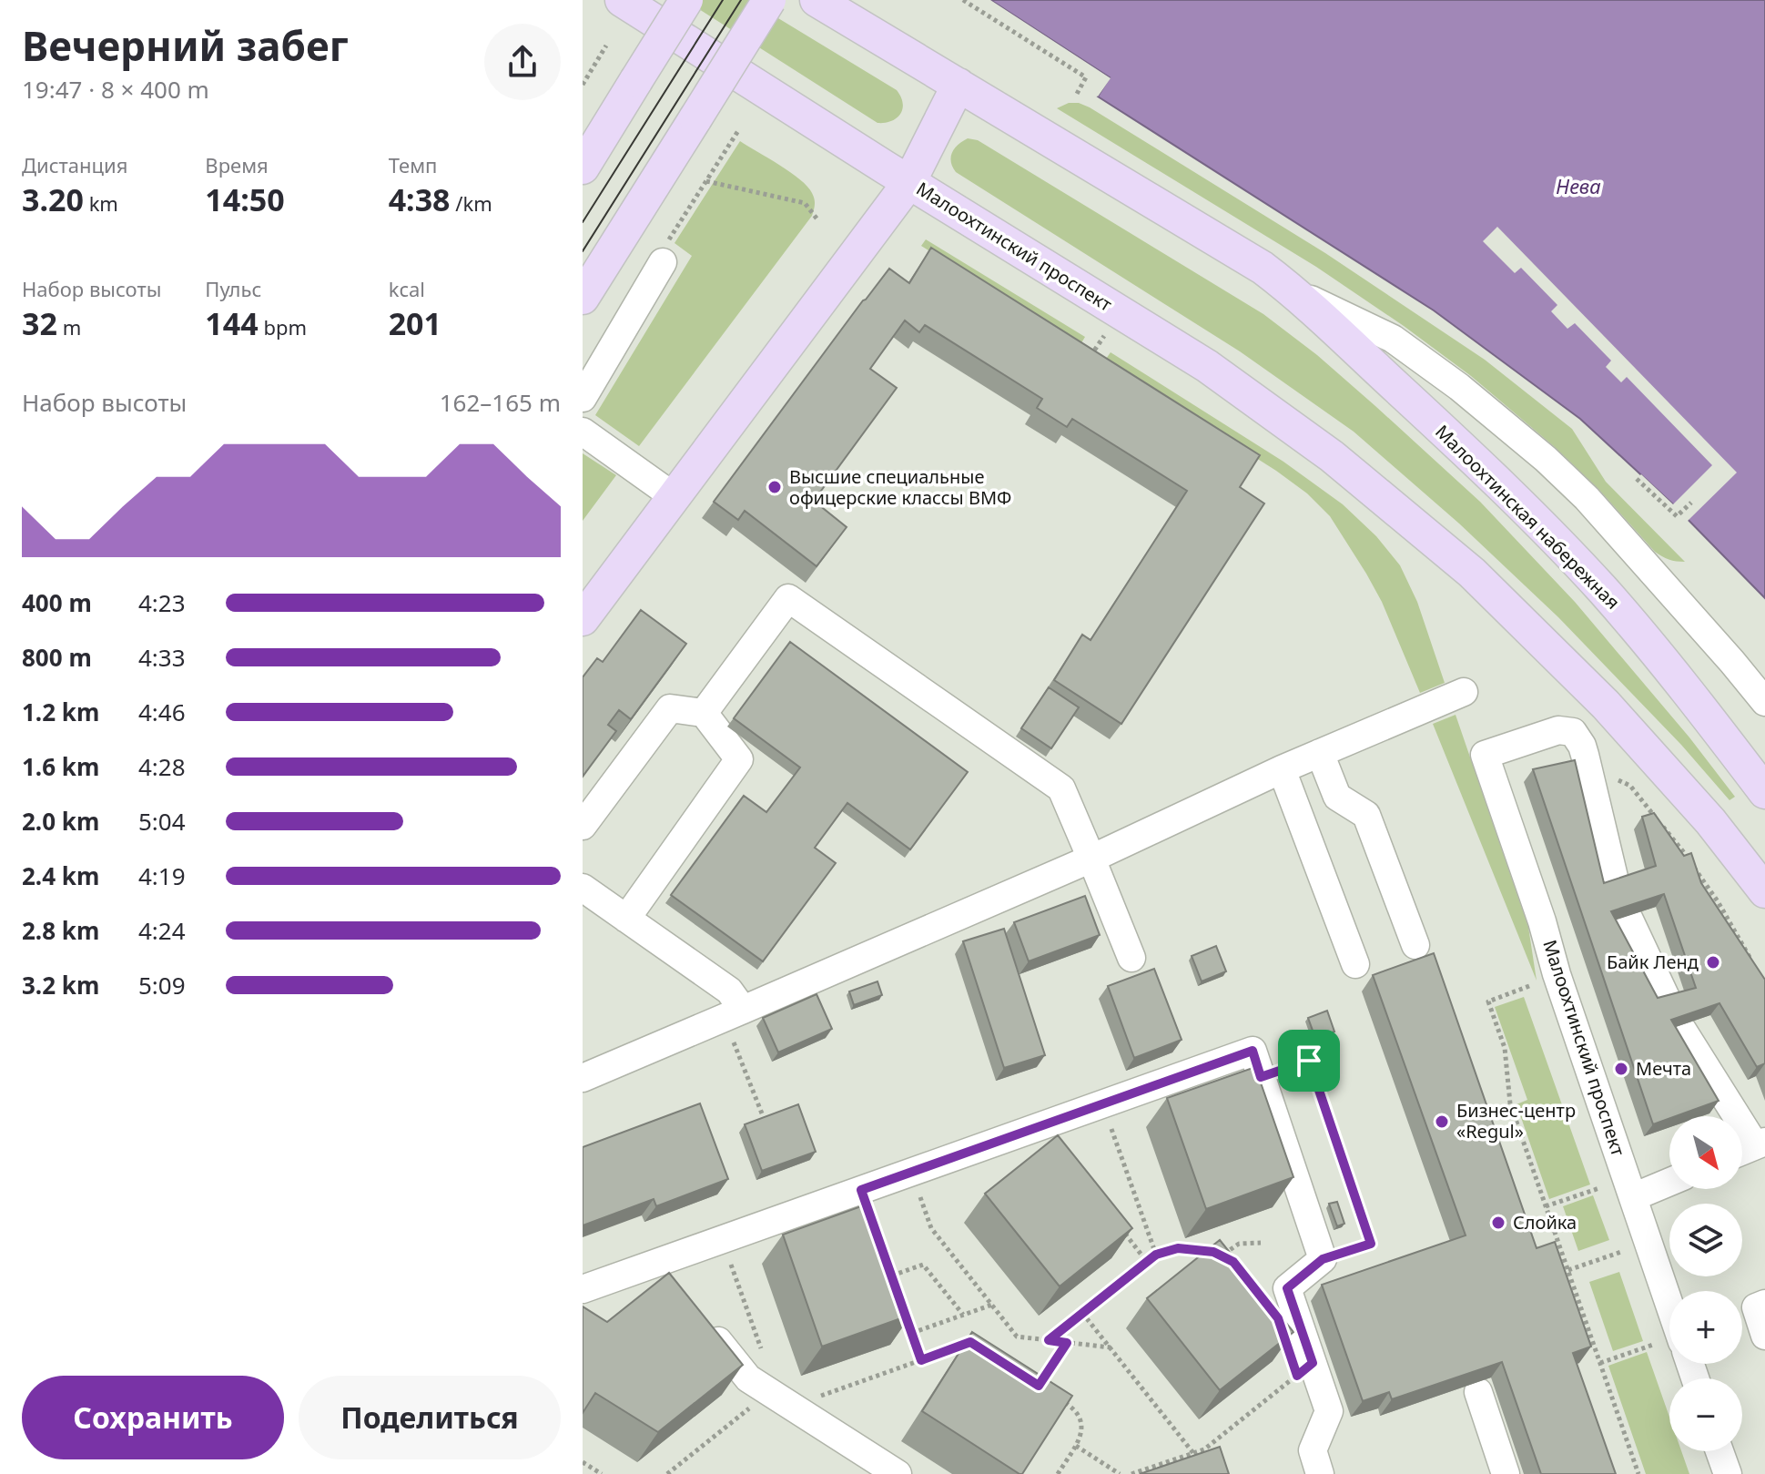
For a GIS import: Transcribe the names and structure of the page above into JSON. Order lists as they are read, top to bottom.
{
  "streets": {
    "main road": ["Малоохтинский проспект", "Малоохтинская набережная"]
  },
  "water": ["Нева"],
  "places": [
    "Высшие специальные офицерские классы ВМФ",
    "Байк Ленд",
    "Мечта",
    "Бизнес-центр «Regul»",
    "Слойка"
  ],
  "north": "bottom right",
  "page": {
    "heading": ["Вечерний забег", "19:47 · 8 × 400 m"],
    "stats": [
      ["Дистанция", "3.20 km"],
      ["Время", "14:50"],
      ["Темп", "4:38 /km"],
      ["Набор высоты", "32 m"],
      ["Пульс", "144 bpm"],
      ["kcal", "201"]
    ],
    "chart": ["Набор высоты", "162–165 m"],
    "list": [
      {
        "name": "400 m",
        "note": "4:23"
      },
      {
        "name": "800 m",
        "note": "4:33"
      },
      {
        "name": "1.2 km",
        "note": "4:46"
      },
      {
        "name": "1.6 km",
        "note": "4:28"
      },
      {
        "name": "2.0 km",
        "note": "5:04"
      },
      {
        "name": "2.4 km",
        "note": "4:19"
      },
      {
        "name": "2.8 km",
        "note": "4:24"
      },
      {
        "name": "3.2 km",
        "note": "5:09"
      }
    ],
    "map_buttons": ["+", "−"],
    "buttons": ["Сохранить", "Поделиться"]
  }
}
